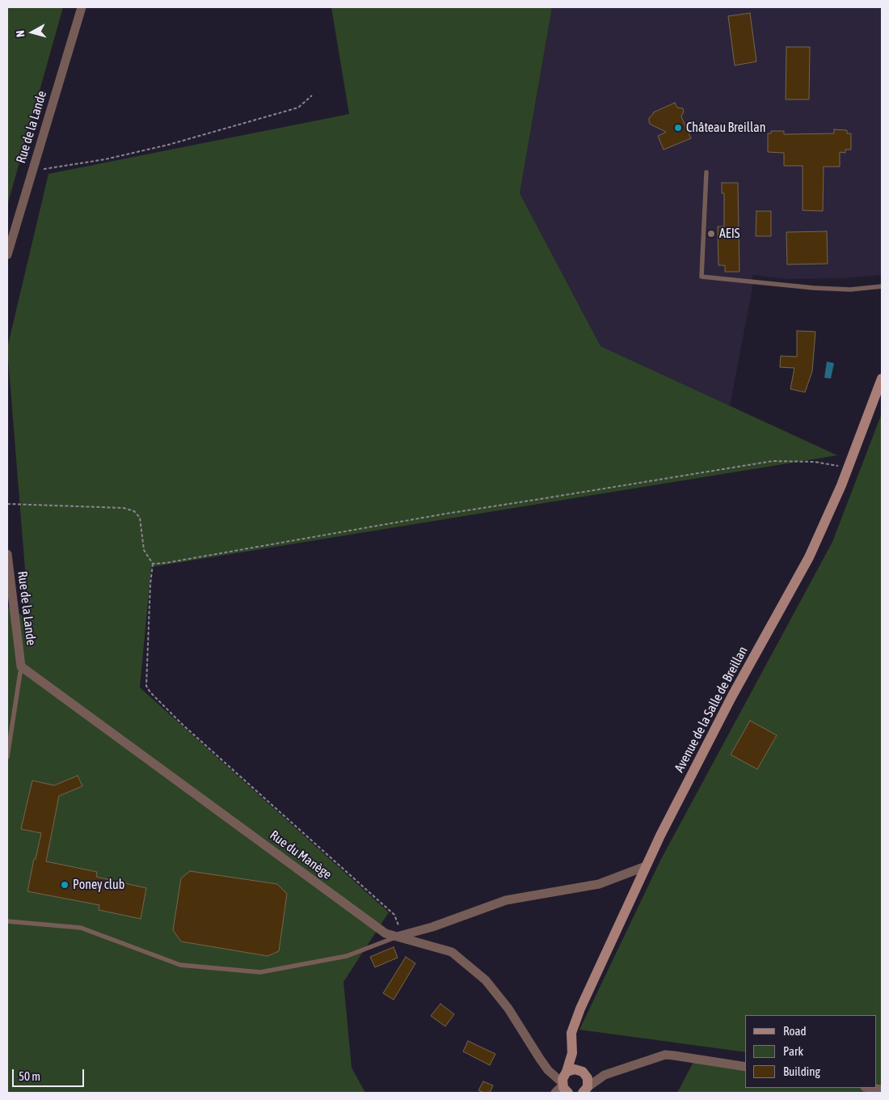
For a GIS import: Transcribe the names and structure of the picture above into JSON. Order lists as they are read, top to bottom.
{
  "streets": {
    "street": ["Rue de la Lande", "Avenue de la Salle de Breillan", "Rue du Manège"]
  },
  "crossings": [
    ["Rue de la Lande", "Rue du Manège"],
    ["Avenue de la Salle de Breillan", "Rue du Manège"]
  ],
  "places": ["Château Breillan", "AEIS", "Poney club"],
  "legend": ["Road", "Park", "Building"],
  "scale_bar": "50 m",
  "north": "left"
}
